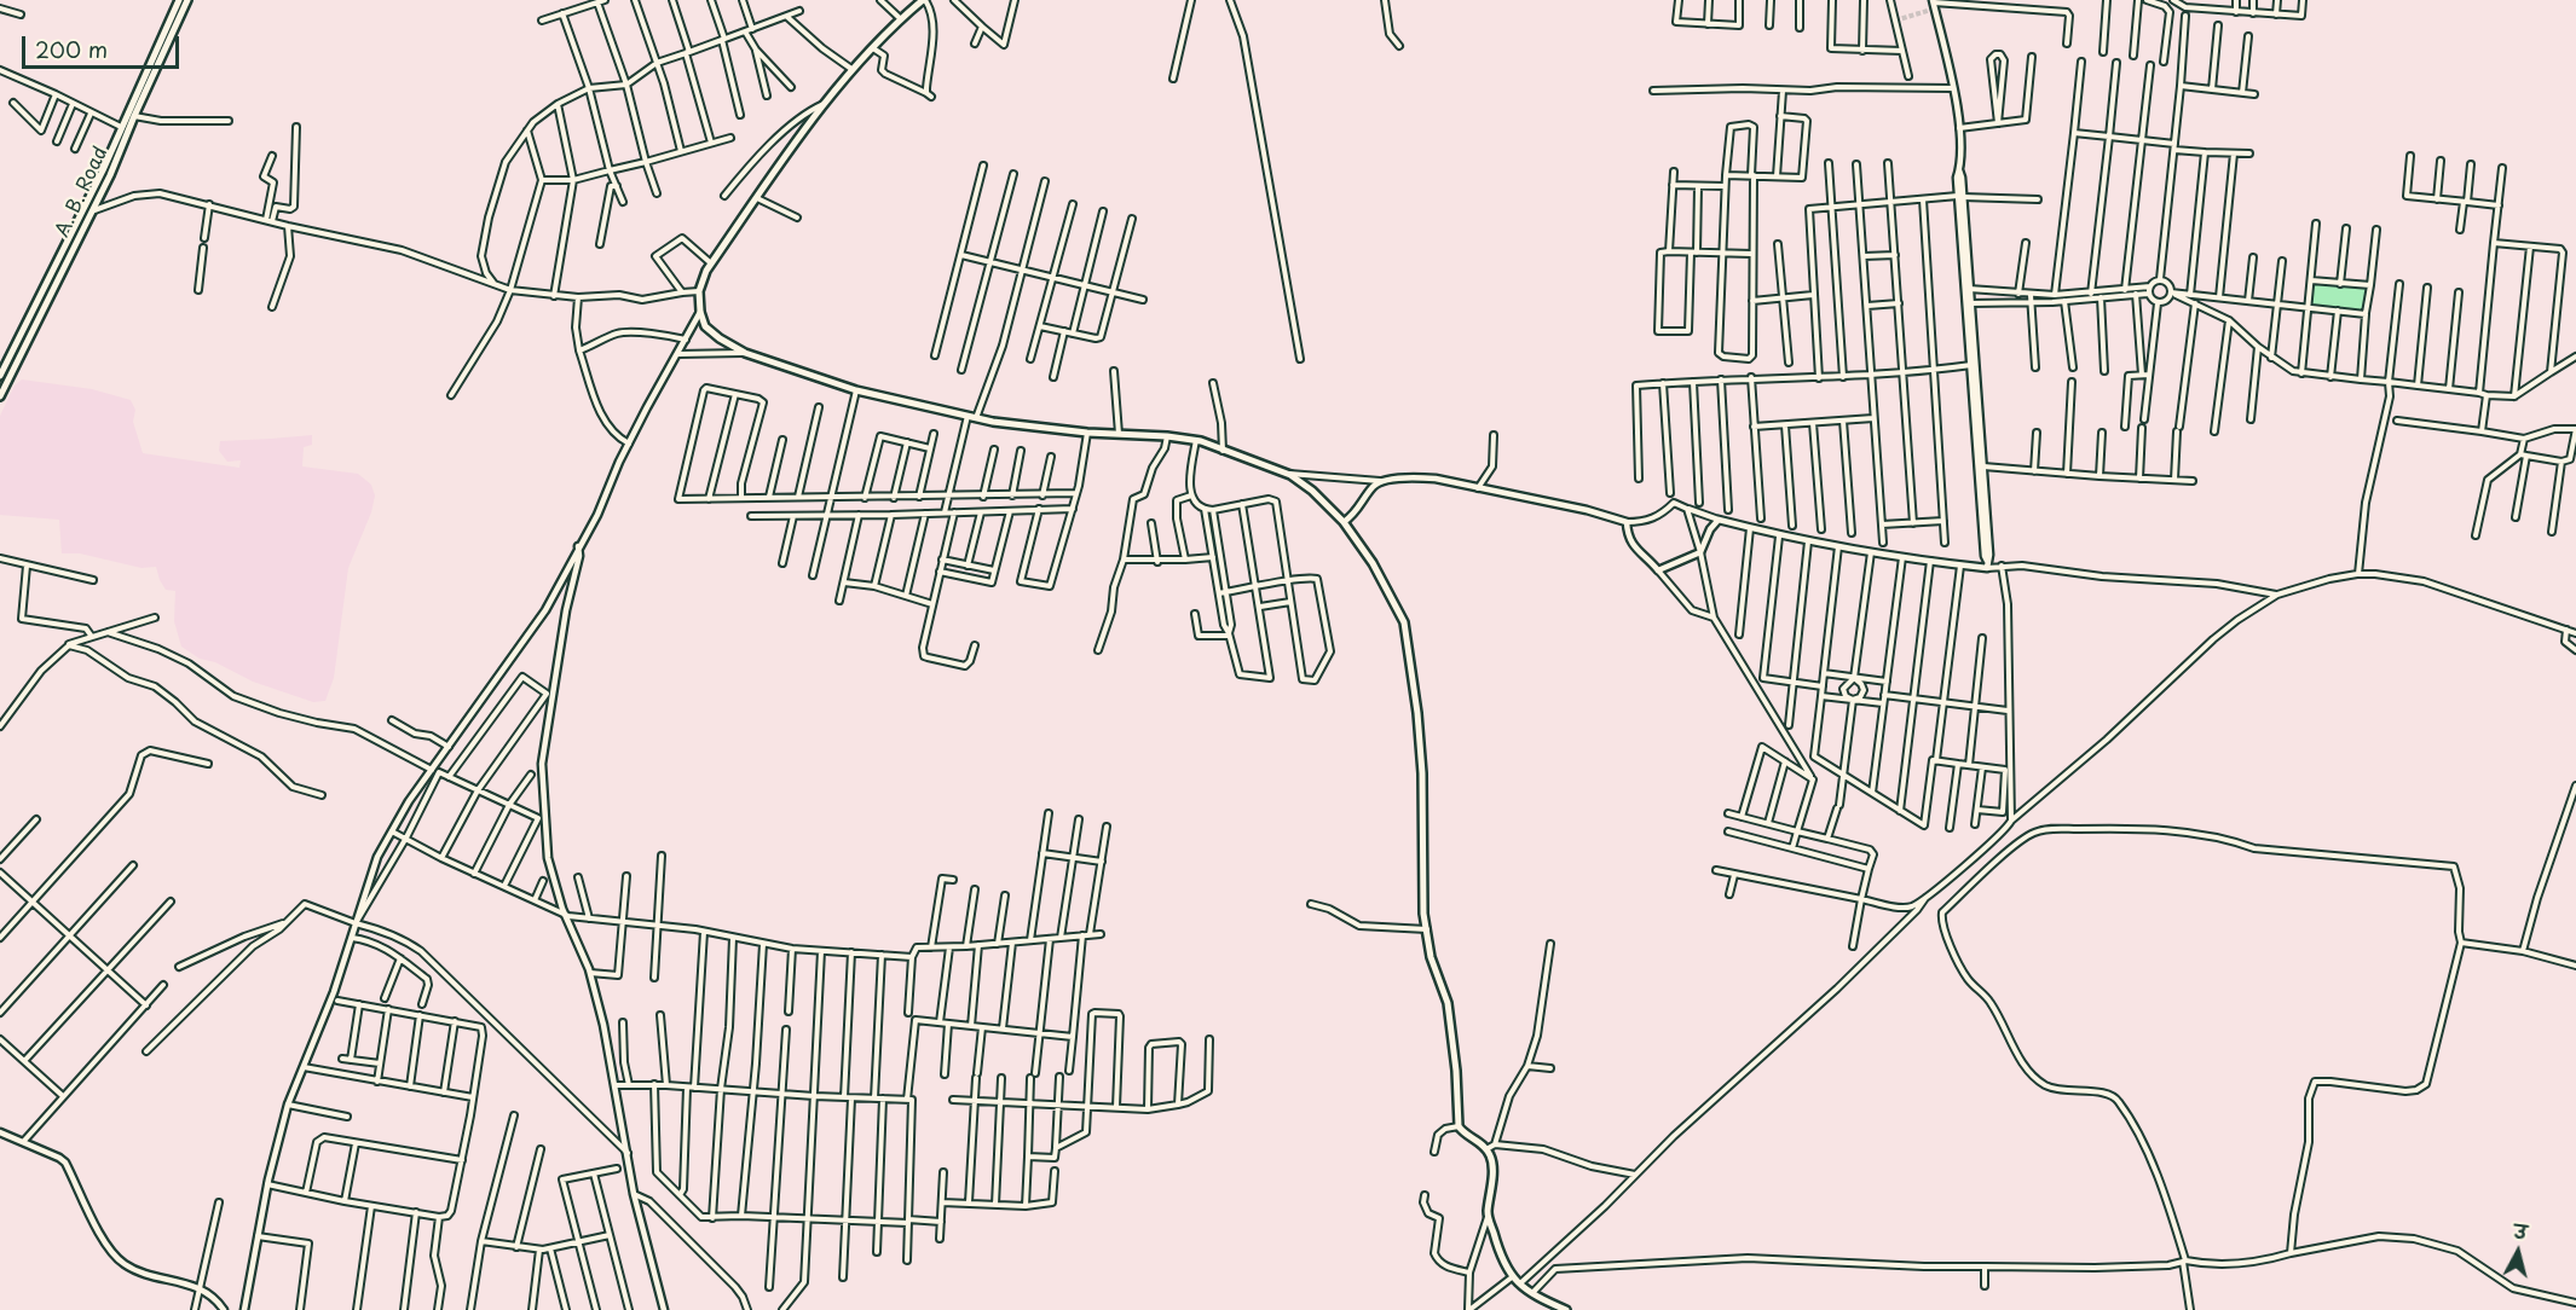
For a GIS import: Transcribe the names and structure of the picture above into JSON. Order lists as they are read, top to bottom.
{
  "streets": {
    "main road": ["A. B. Road"]
  },
  "scale_bar": "200 m",
  "north": "top"
}
